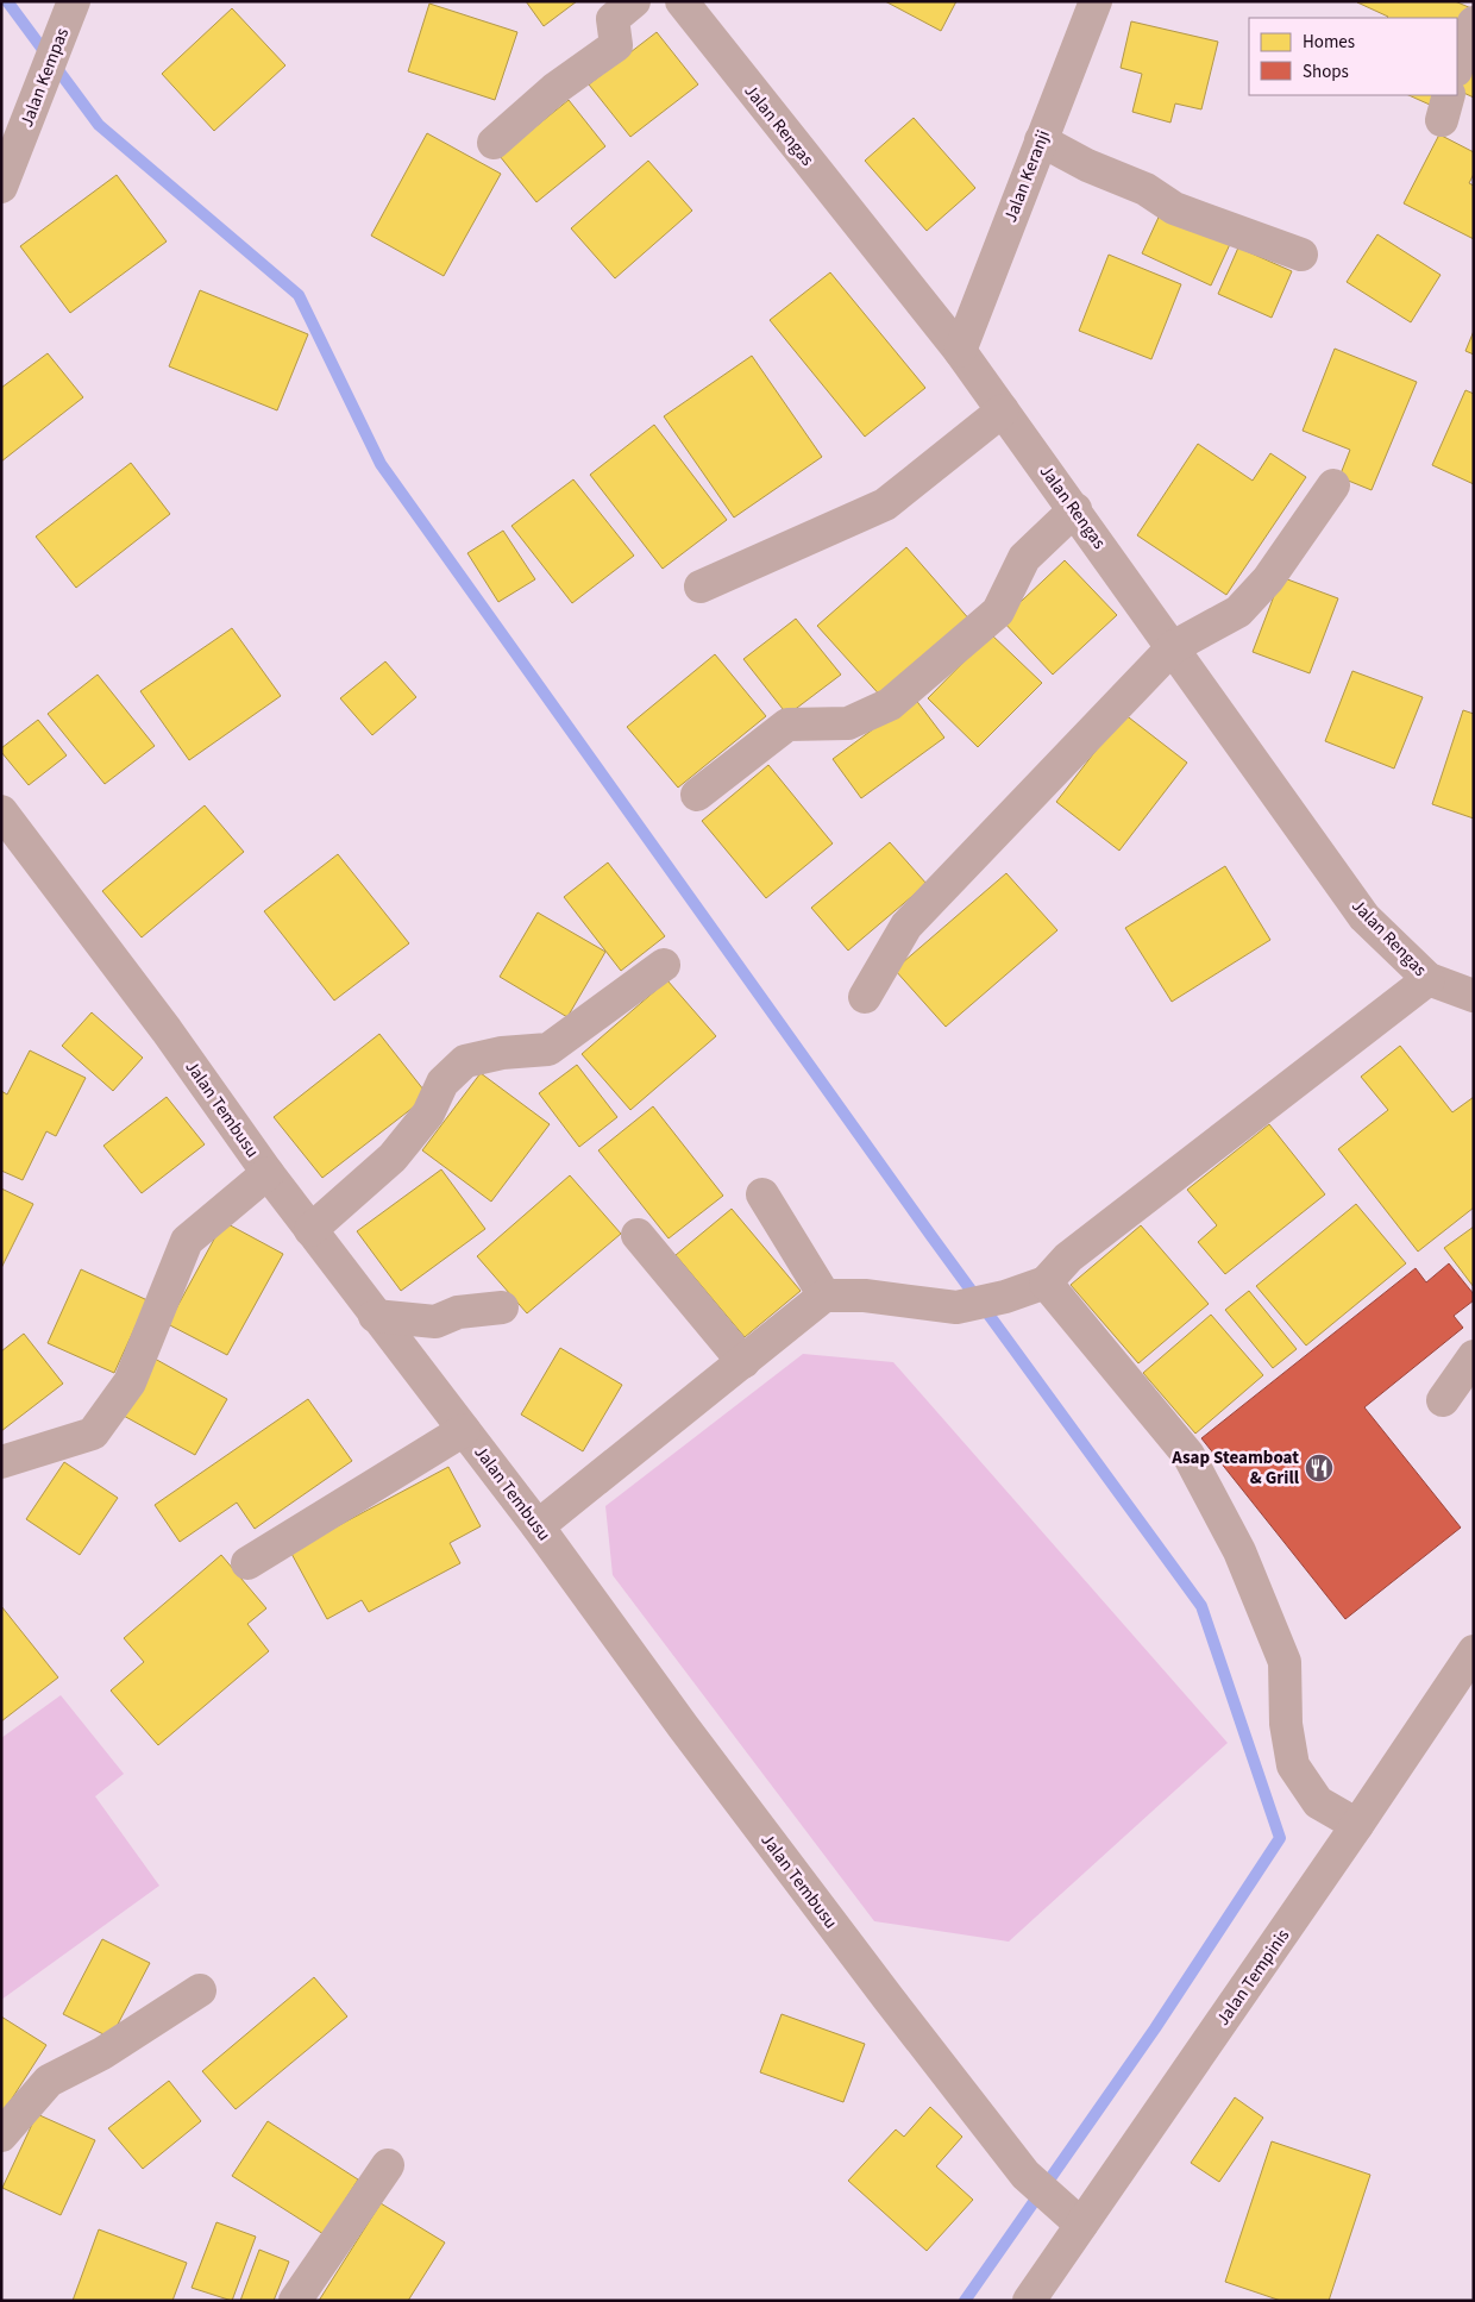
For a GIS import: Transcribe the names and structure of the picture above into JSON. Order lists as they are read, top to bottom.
{
  "streets": {
    "street": [
      "Jalan Kempas",
      "Jalan Rengas",
      "Jalan Keranji",
      "Jalan Tembusu",
      "Jalan Tempinis"
    ]
  },
  "crossings": [
    ["Jalan Rengas", "Jalan Keranji"],
    ["Jalan Tembusu", "Jalan Tempinis"]
  ],
  "places": {
    "restaurant": ["Asap Steamboat & Grill"]
  },
  "legend": ["Homes", "Shops"]
}
